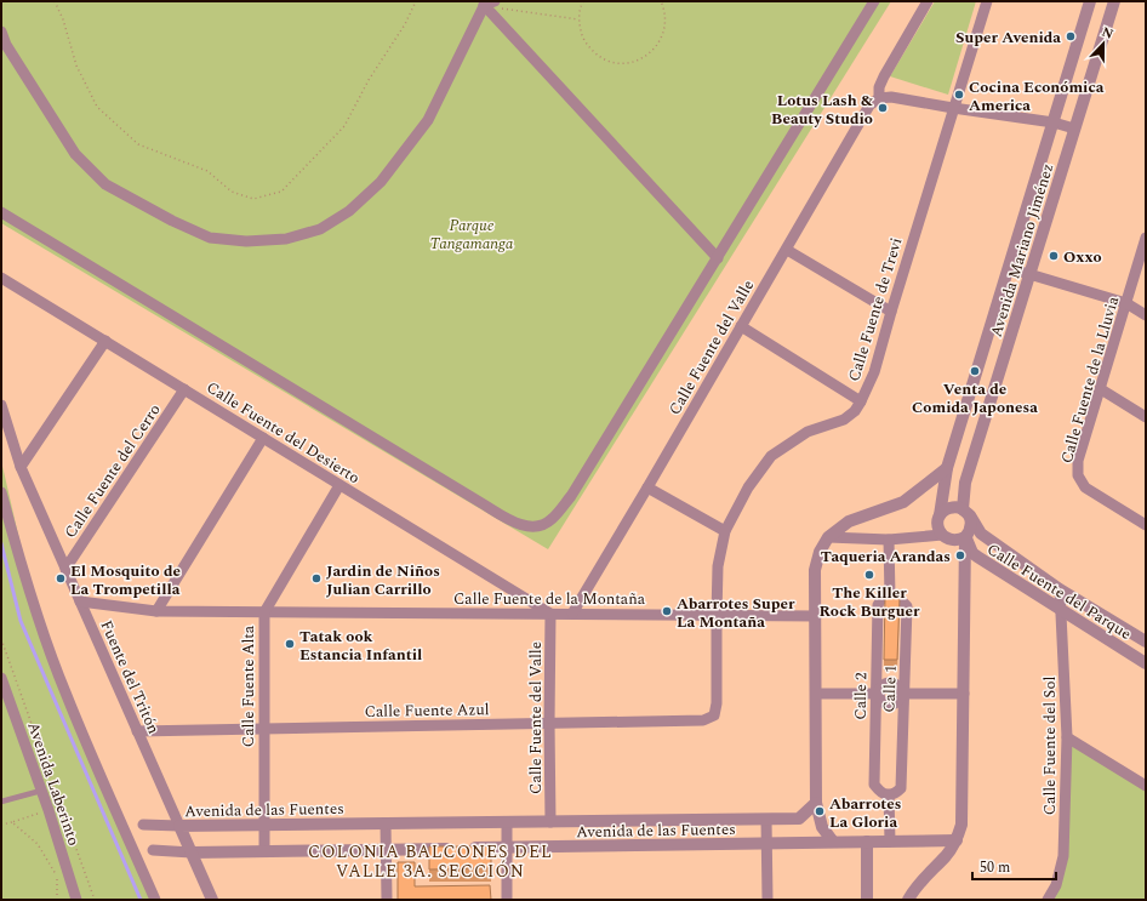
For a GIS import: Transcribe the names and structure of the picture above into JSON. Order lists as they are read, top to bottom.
{
  "streets": {
    "street": [
      "Avenida Mariano Jiménez",
      "Calle Fuente de Trevi",
      "Calle Fuente del Valle",
      "Calle Fuente de la Lluvia",
      "Calle Fuente del Desierto",
      "Calle Fuente del Cerro",
      "Calle Fuente del Parque",
      "Calle Fuente de la Montaña",
      "Fuente del Tritón",
      "Calle Fuente Alta",
      "Calle 1",
      "Calle 2",
      "Calle Fuente Azul",
      "Calle Fuente del Sol",
      "Avenida Laberinto",
      "Avenida de las Fuentes"
    ]
  },
  "crossings": [
    ["Avenida Mariano Jiménez", "Calle Fuente del Parque"],
    ["Avenida Mariano Jiménez", "Avenida de las Fuentes"],
    ["Calle Fuente de Trevi", "Calle Fuente de la Montaña"],
    ["Calle Fuente de Trevi", "Calle Fuente Azul"],
    ["Calle Fuente del Valle", "Calle Fuente del Desierto"],
    ["Calle Fuente del Valle", "Calle Fuente de la Montaña"],
    ["Calle Fuente del Valle", "Calle Fuente Azul"],
    ["Calle Fuente del Valle", "Avenida de las Fuentes"],
    ["Calle Fuente del Desierto", "Calle Fuente del Cerro"],
    ["Calle Fuente del Desierto", "Calle Fuente de la Montaña"],
    ["Calle Fuente del Desierto", "Calle Fuente Alta"],
    ["Calle Fuente del Cerro", "Fuente del Tritón"],
    ["Calle Fuente del Parque", "Calle Fuente del Sol"],
    ["Calle Fuente de la Montaña", "Fuente del Tritón"],
    ["Calle Fuente de la Montaña", "Calle Fuente Alta"],
    ["Fuente del Tritón", "Calle Fuente Azul"],
    ["Fuente del Tritón", "Avenida de las Fuentes"],
    ["Calle Fuente Alta", "Calle Fuente Azul"],
    ["Calle Fuente Alta", "Avenida de las Fuentes"],
    ["Calle 1", "Calle 2"]
  ],
  "districts": ["COLONIA BALCONES DEL VALLE 3A. SECCIÓN"],
  "parks": ["Parque Tangamanga"],
  "places": [
    "Super Avenida",
    "Cocina Económica America",
    "Lotus Lash & Beauty Studio",
    "Oxxo",
    "Venta de Comida Japonesa",
    "Taqueria Arandas",
    "The Killer Rock Burguer",
    "El Mosquito de La Trompetilla",
    "Jardin de Niños Julian Carrillo",
    "Abarrotes Super La Montaña",
    "Tatak ook Estancia Infantil",
    "Abarrotes La Gloria"
  ],
  "scale_bar": "50 m",
  "north": "top"
}
